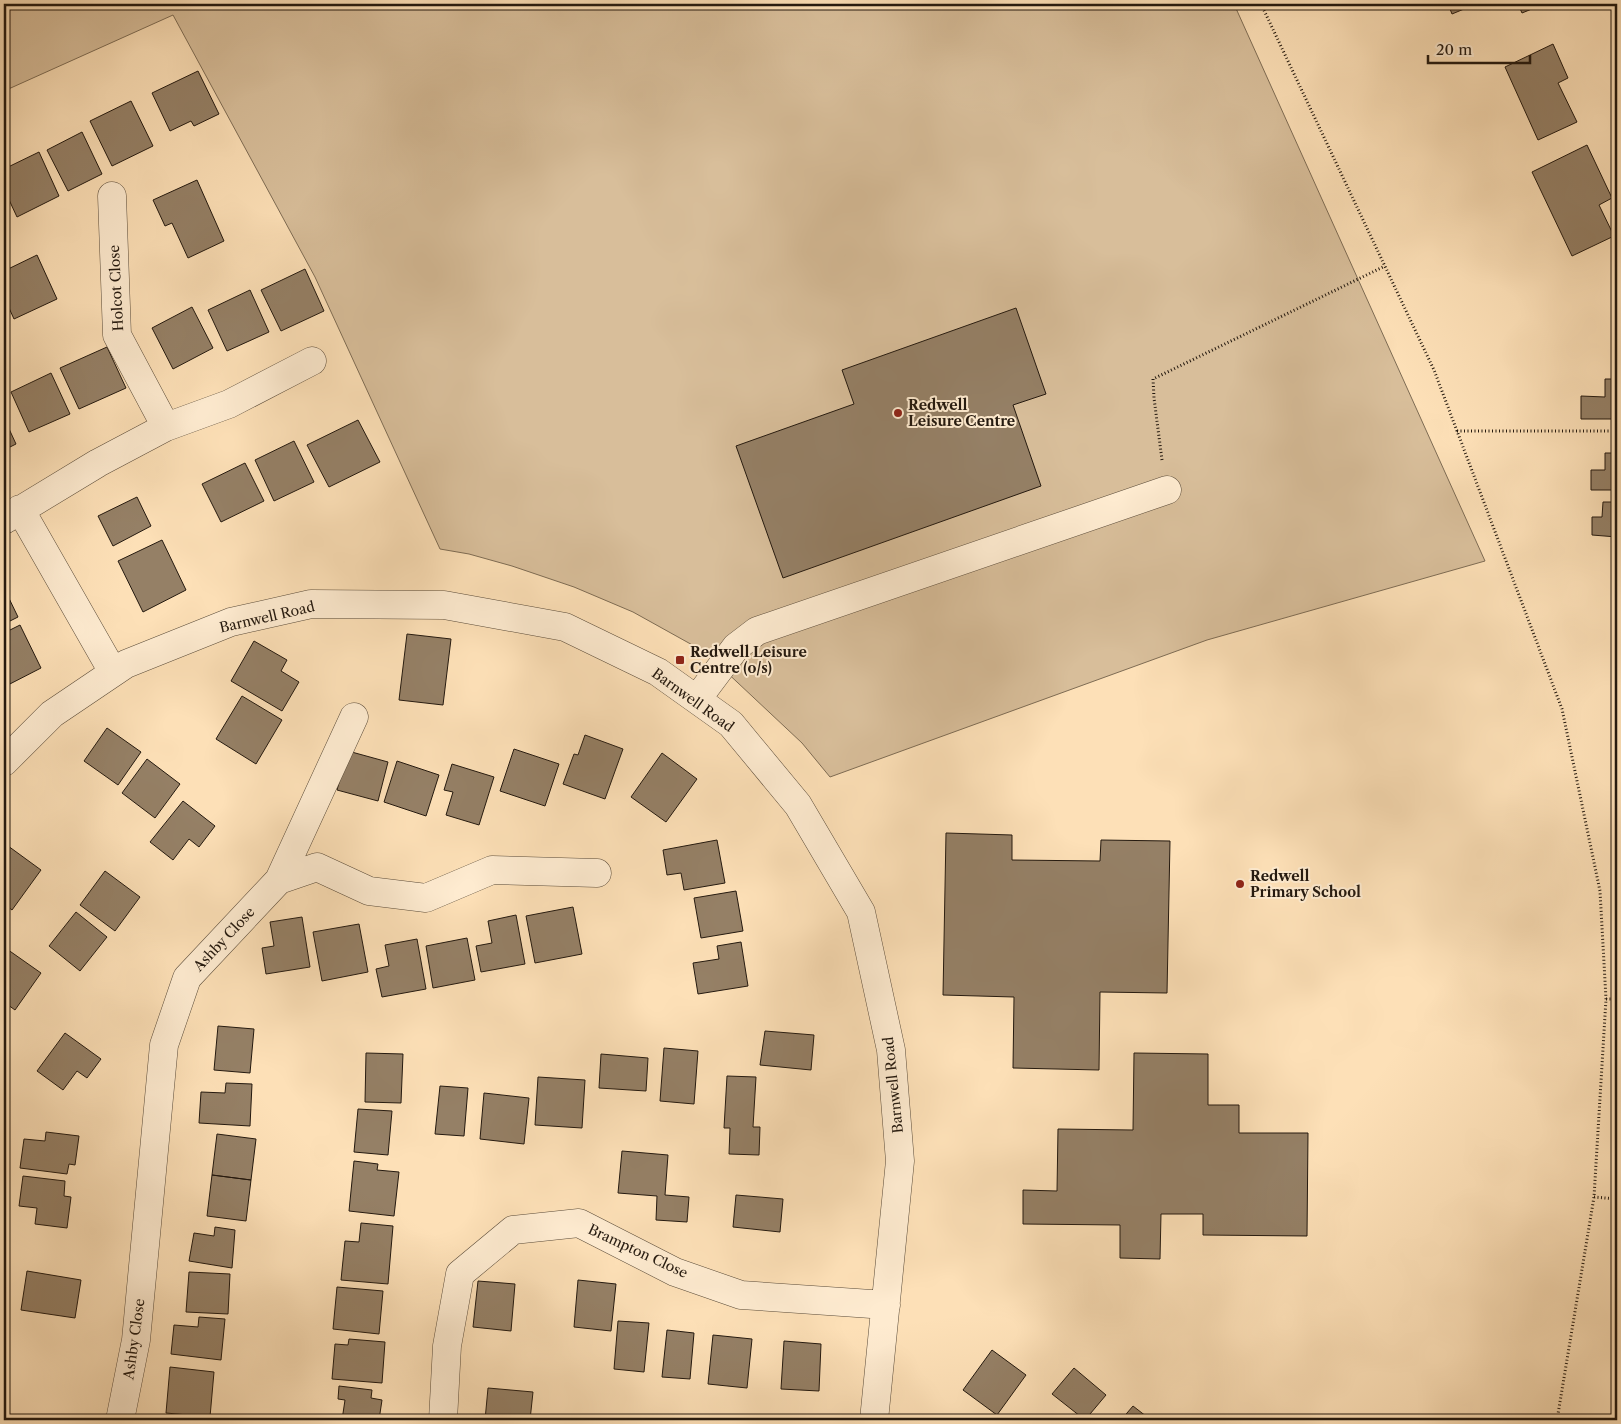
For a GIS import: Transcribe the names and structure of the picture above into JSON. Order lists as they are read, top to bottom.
{
  "streets": {
    "street": [
      "Holcot Close",
      "Barnwell Road",
      "Ashby Close",
      "Brampton Close"
    ]
  },
  "crossings": [
    ["Barnwell Road", "Brampton Close"]
  ],
  "places": {
    "other": ["Redwell Leisure Centre", "Redwell Primary School"],
    "transit": ["Redwell Leisure Centre (o/s)"]
  },
  "scale_bar": "20 m"
}
